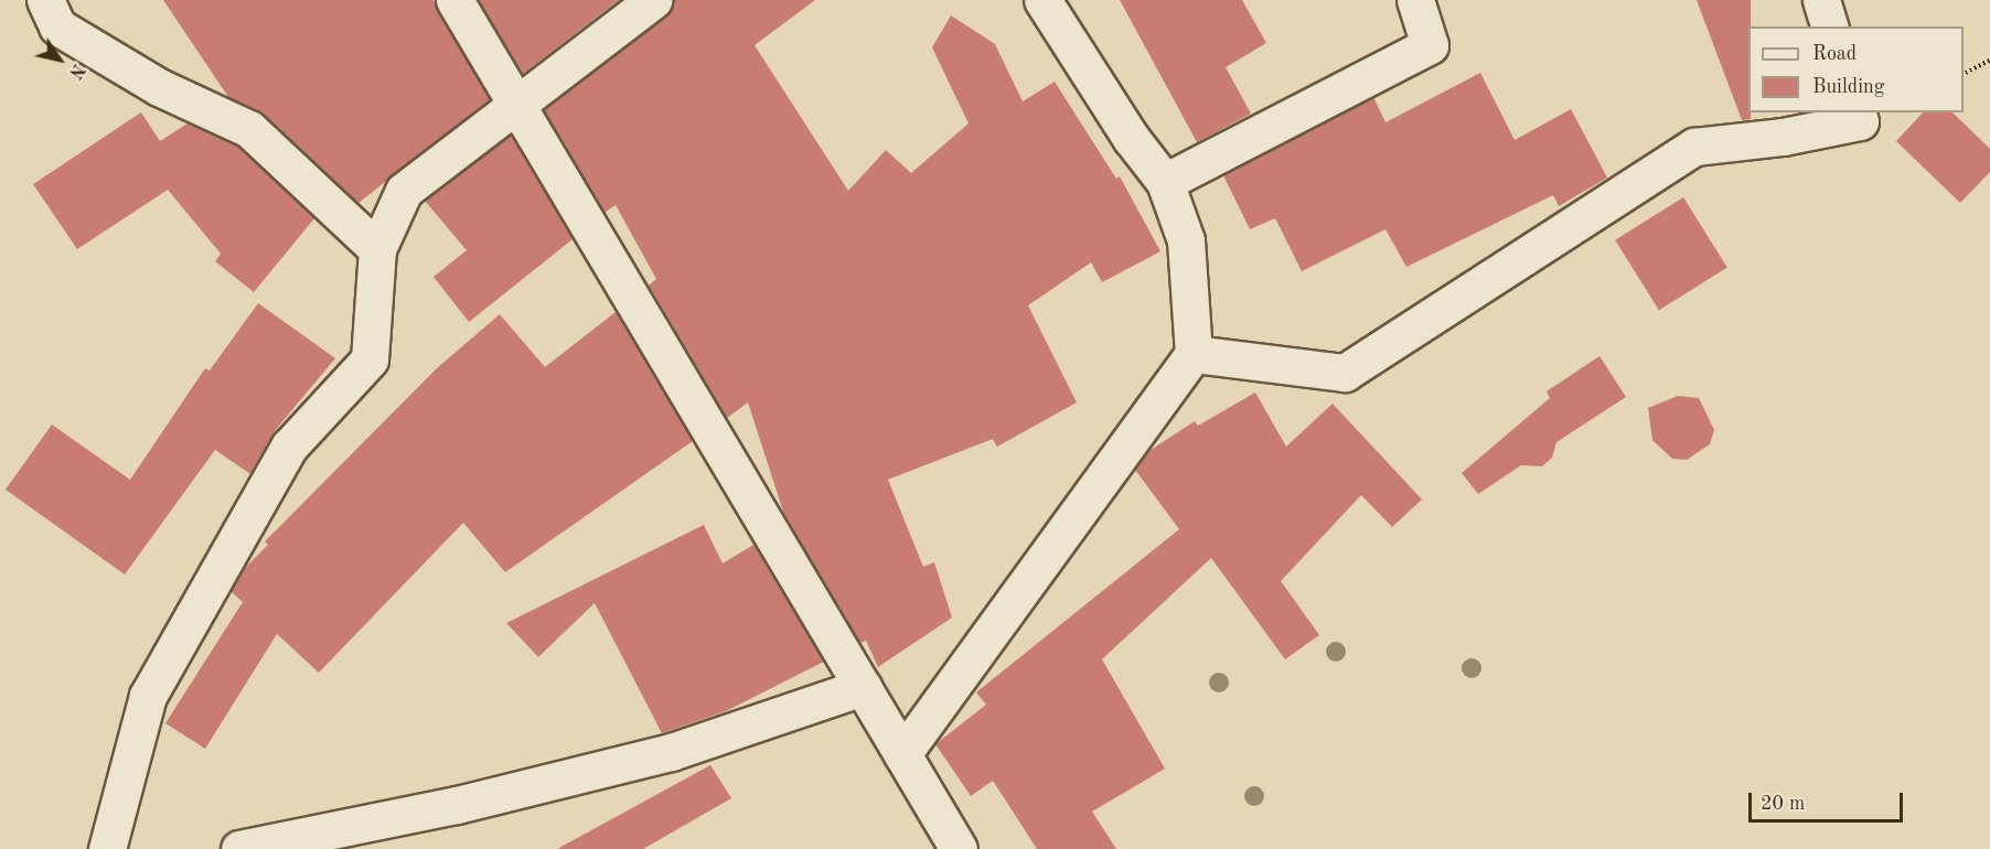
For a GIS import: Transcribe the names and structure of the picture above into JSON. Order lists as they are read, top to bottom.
{
  "legend": ["Road", "Building"],
  "scale_bar": "20 m",
  "north": "bottom right"
}
